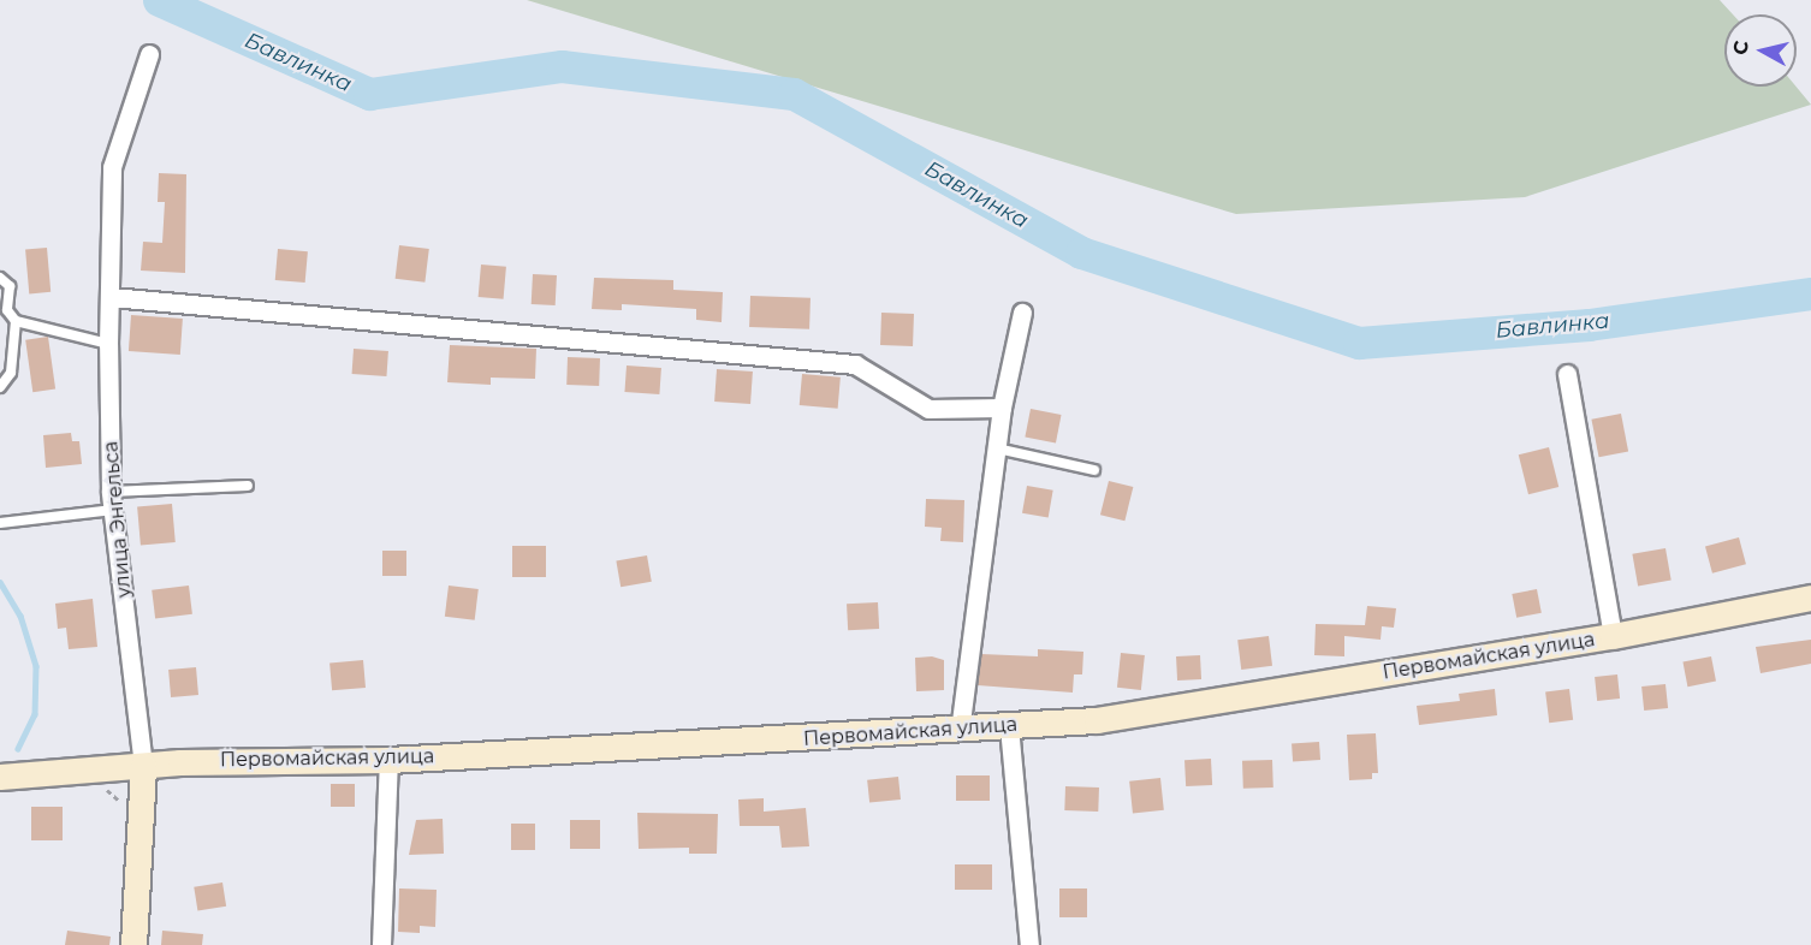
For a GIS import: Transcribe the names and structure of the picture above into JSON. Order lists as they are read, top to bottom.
{
  "streets": {
    "street": ["улица Энгельса", "Первомайская улица"]
  },
  "crossings": [
    ["улица Энгельса", "Первомайская улица"]
  ],
  "water": ["Бавлинка"],
  "north": "left"
}
